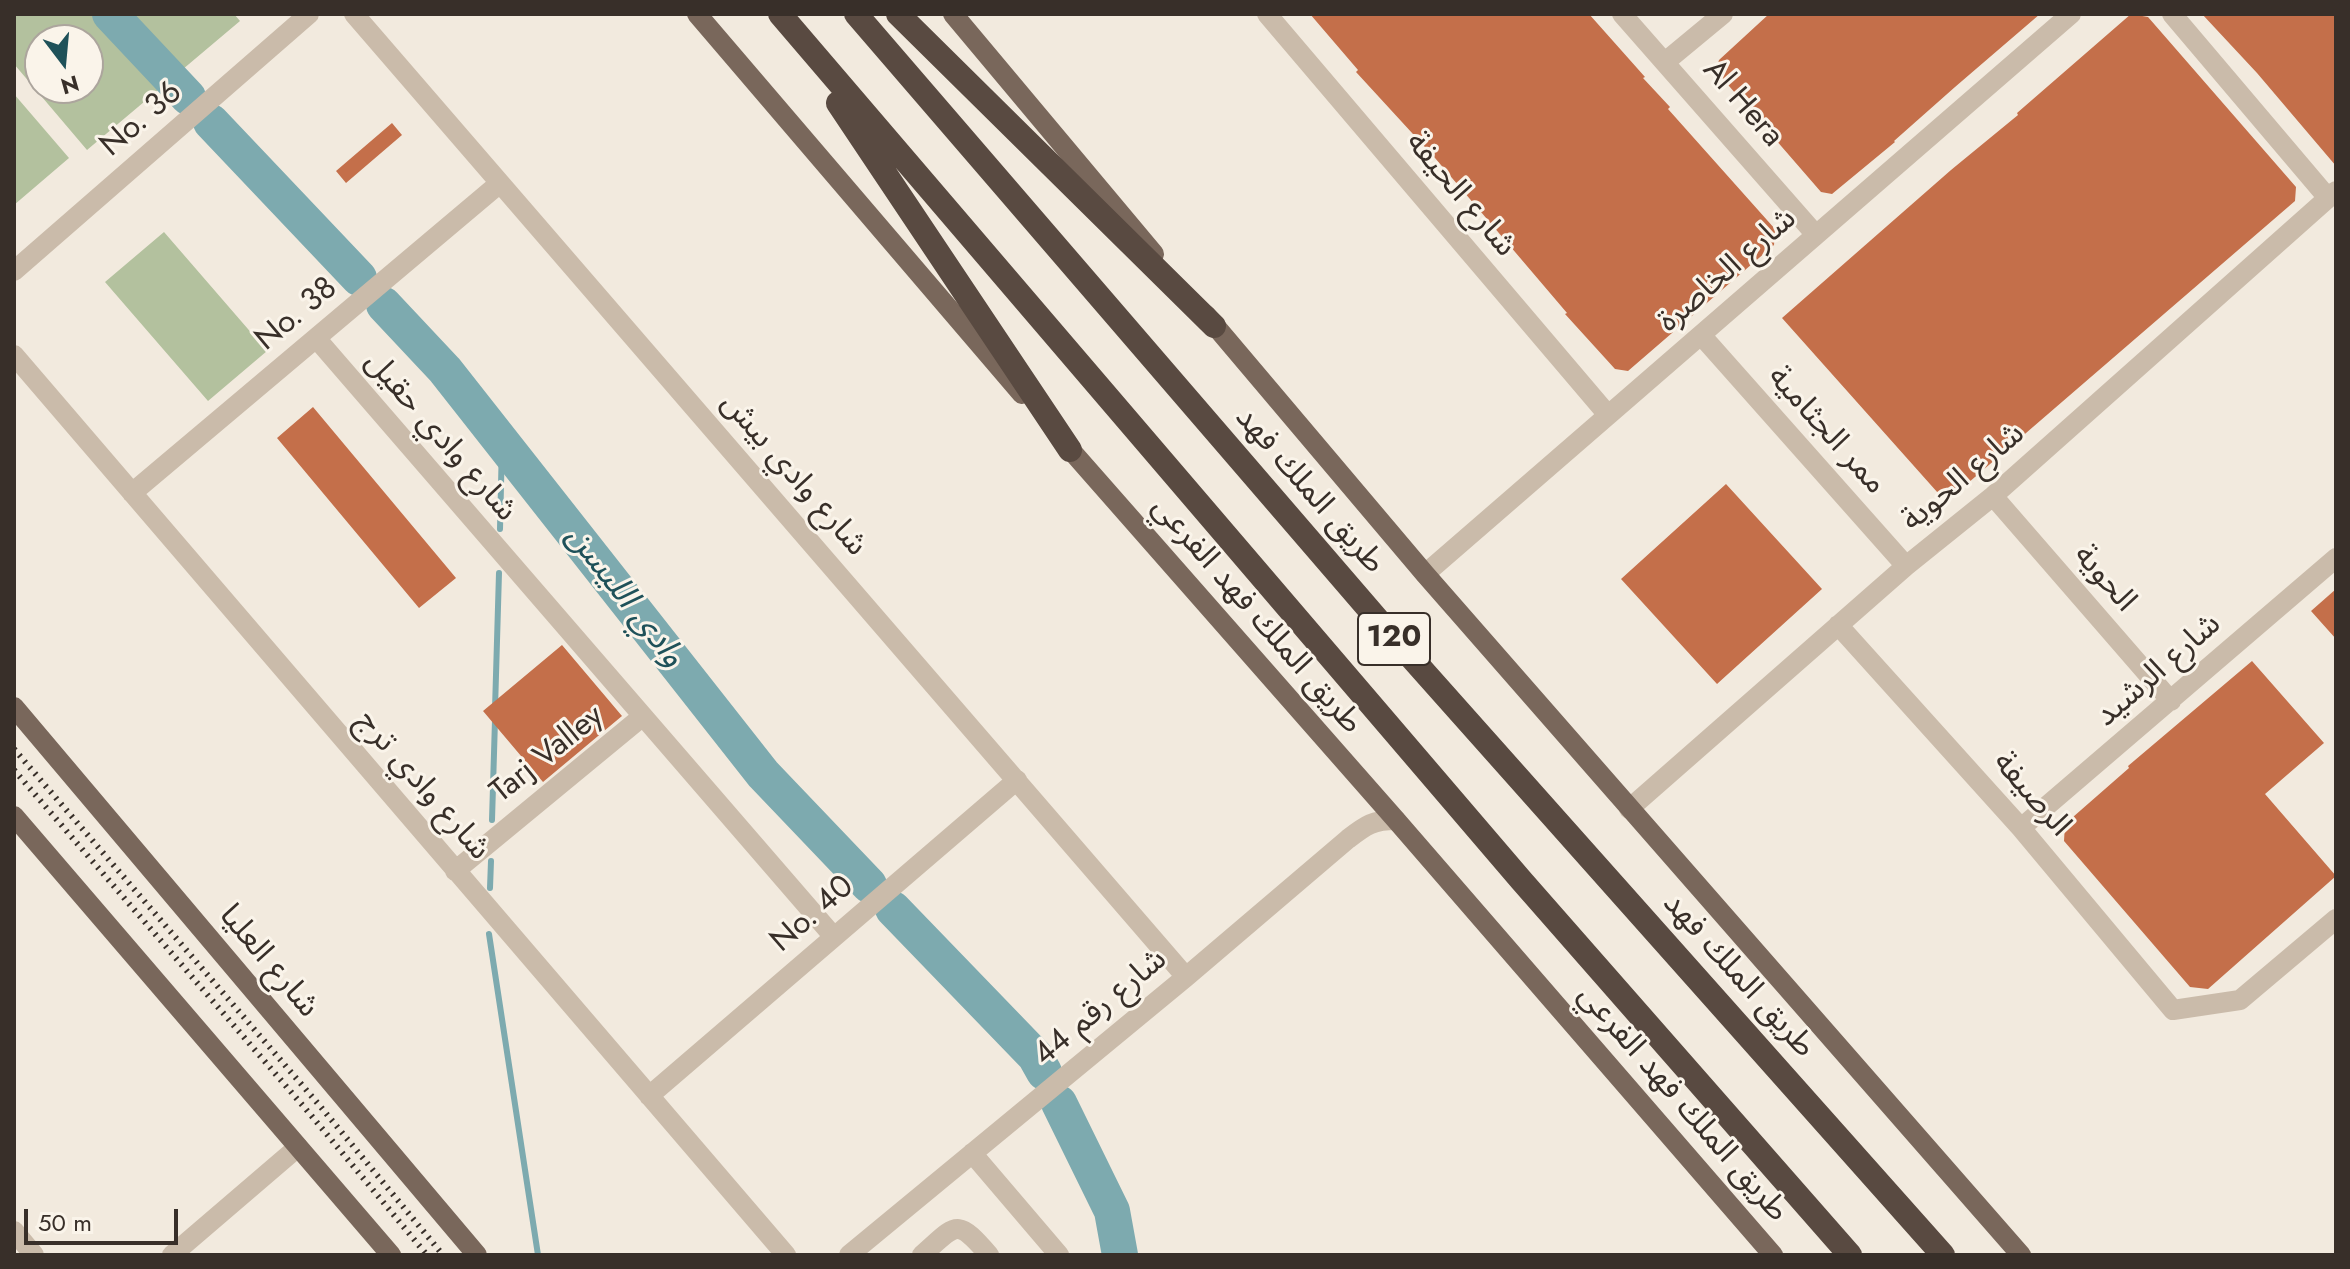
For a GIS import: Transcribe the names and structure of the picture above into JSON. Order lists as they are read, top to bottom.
{
  "streets": {
    "highway": ["طريق الملك فهد", "120"],
    "main road": ["طريق الملك فهد الفرعي", "شارع العليا"],
    "street": [
      "Al Hera",
      "No. 36",
      "شارع الحيفة",
      "شارع الخاصرة",
      "No. 38",
      "ممر الجثامية",
      "شارع وادي حقيل",
      "شارع وادي بيش",
      "شارع الحوية",
      "الحوية",
      "شارع الرشيد",
      "Tarj Valley",
      "شارع وادي ترج",
      "الرصيفة",
      "No. 40",
      "شارع رقم 44"
    ]
  },
  "crossings": [
    ["Al Hera", "شارع الخاصرة"],
    ["شارع الحيفة", "شارع الخاصرة"],
    ["شارع الخاصرة", "ممر الجثامية"],
    ["No. 38", "شارع وادي حقيل"],
    ["No. 38", "شارع وادي بيش"],
    ["No. 38", "شارع وادي ترج"],
    ["ممر الجثامية", "شارع الحوية"],
    ["شارع وادي حقيل", "Tarj Valley"],
    ["شارع وادي حقيل", "No. 40"],
    ["شارع وادي بيش", "No. 40"],
    ["شارع وادي بيش", "شارع رقم 44"],
    ["شارع الحوية", "الحوية"],
    ["شارع الحوية", "الرصيفة"],
    ["الحوية", "شارع الرشيد"],
    ["طريق الملك فهد الفرعي", "شارع رقم 44"],
    ["شارع الرشيد", "الرصيفة"],
    ["Tarj Valley", "شارع وادي ترج"],
    ["شارع وادي ترج", "No. 40"]
  ],
  "water": ["وادي الليسن"],
  "scale_bar": "50 m",
  "north": "bottom"
}
